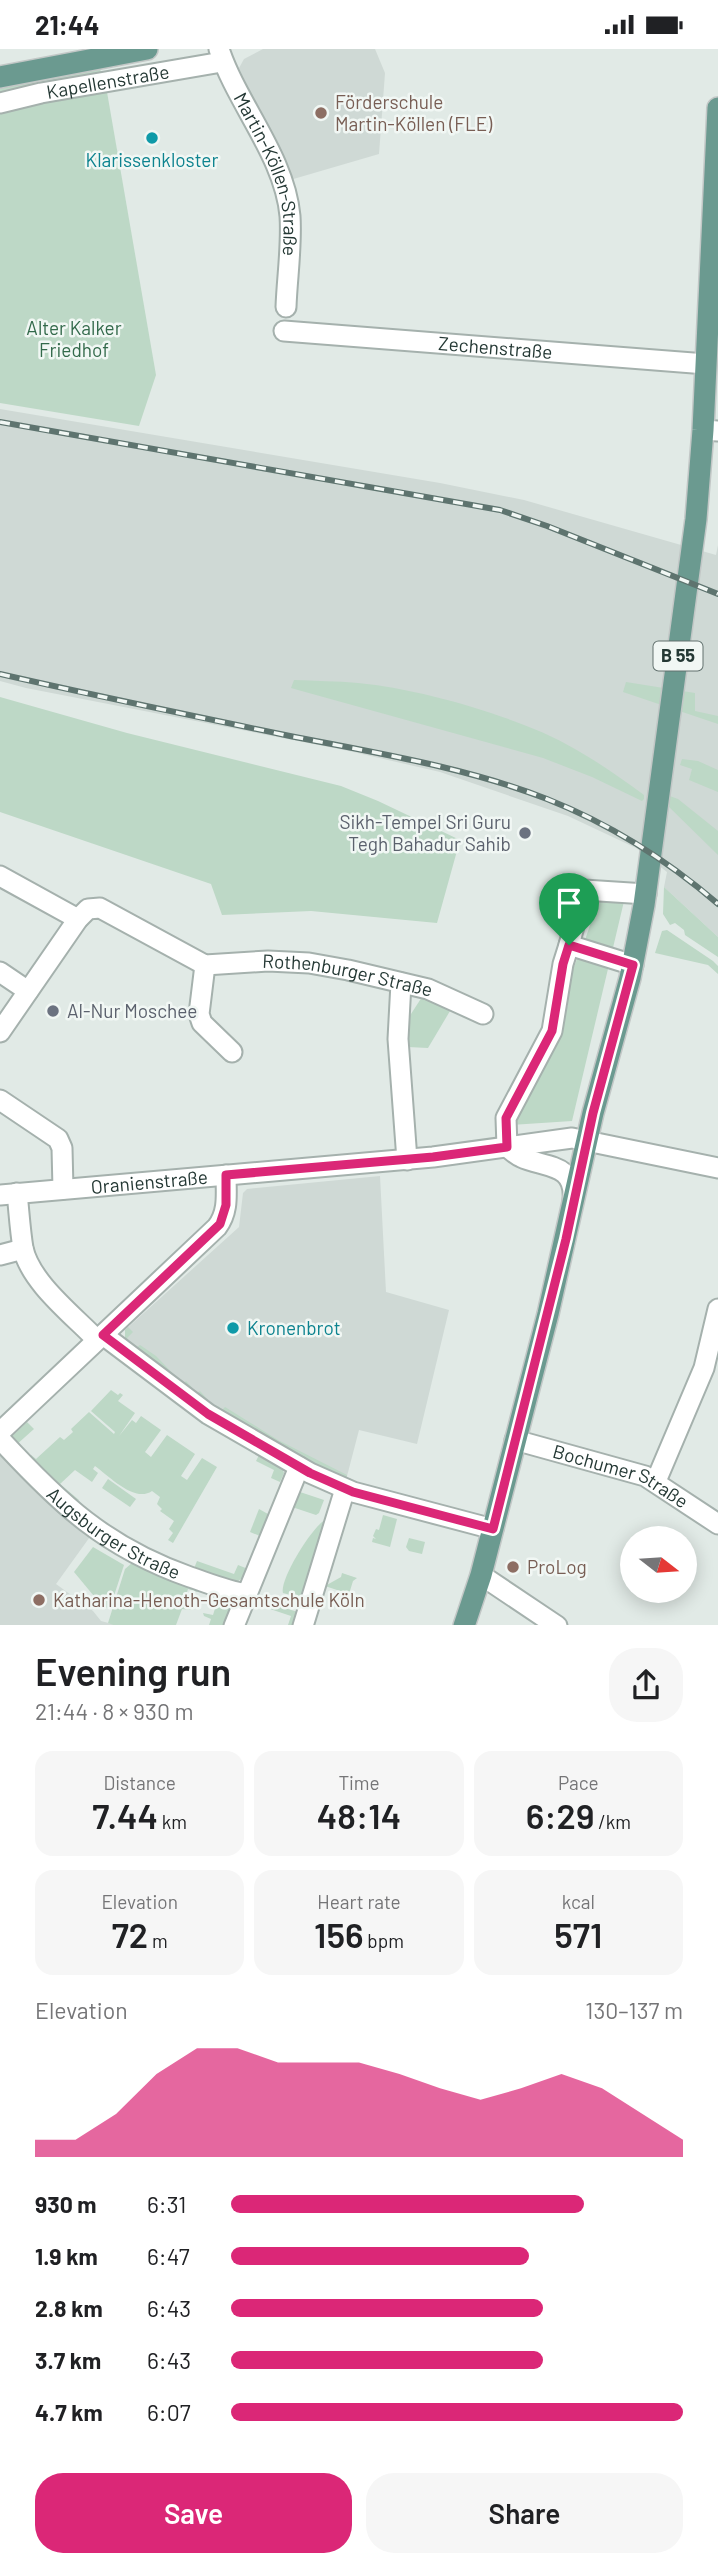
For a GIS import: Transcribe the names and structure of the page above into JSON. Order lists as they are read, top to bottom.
{
  "streets": {
    "main road": ["Kapellenstraße", "B 55"],
    "street": [
      "Martin-Köllen-Straße",
      "Zechenstraße",
      "Rothenburger Straße",
      "Oranienstraße",
      "Bochumer Straße",
      "Augsburger Straße"
    ]
  },
  "crossings": [
    ["Kapellenstraße", "Martin-Köllen-Straße"],
    ["Zechenstraße", "B 55"],
    ["B 55", "Oranienstraße"],
    ["B 55", "Bochumer Straße"]
  ],
  "parks": ["Alter Kalker Friedhof"],
  "places": [
    "Förderschule Martin-Köllen (FLE)",
    "Klarissenkloster",
    "Sikh-Tempel Sri Guru Tegh Bahadur Sahib",
    "Al-Nur Moschee",
    "Kronenbrot",
    "ProLog",
    "Katharina-Henoth-Gesamtschule Köln"
  ],
  "north": "right",
  "page": {
    "status": "21:44",
    "heading": ["Evening run", "21:44 · 8 × 930 m"],
    "stats": [
      ["Distance", "7.44 km"],
      ["Time", "48:14"],
      ["Pace", "6:29 /km"],
      ["Elevation", "72 m"],
      ["Heart rate", "156 bpm"],
      ["kcal", "571"]
    ],
    "chart": ["Elevation", "130–137 m"],
    "list": [
      {
        "name": "930 m",
        "note": "6:31"
      },
      {
        "name": "1.9 km",
        "note": "6:47"
      },
      {
        "name": "2.8 km",
        "note": "6:43"
      },
      {
        "name": "3.7 km",
        "note": "6:43"
      },
      {
        "name": "4.7 km",
        "note": "6:07"
      }
    ],
    "buttons": ["Save", "Share"]
  }
}
